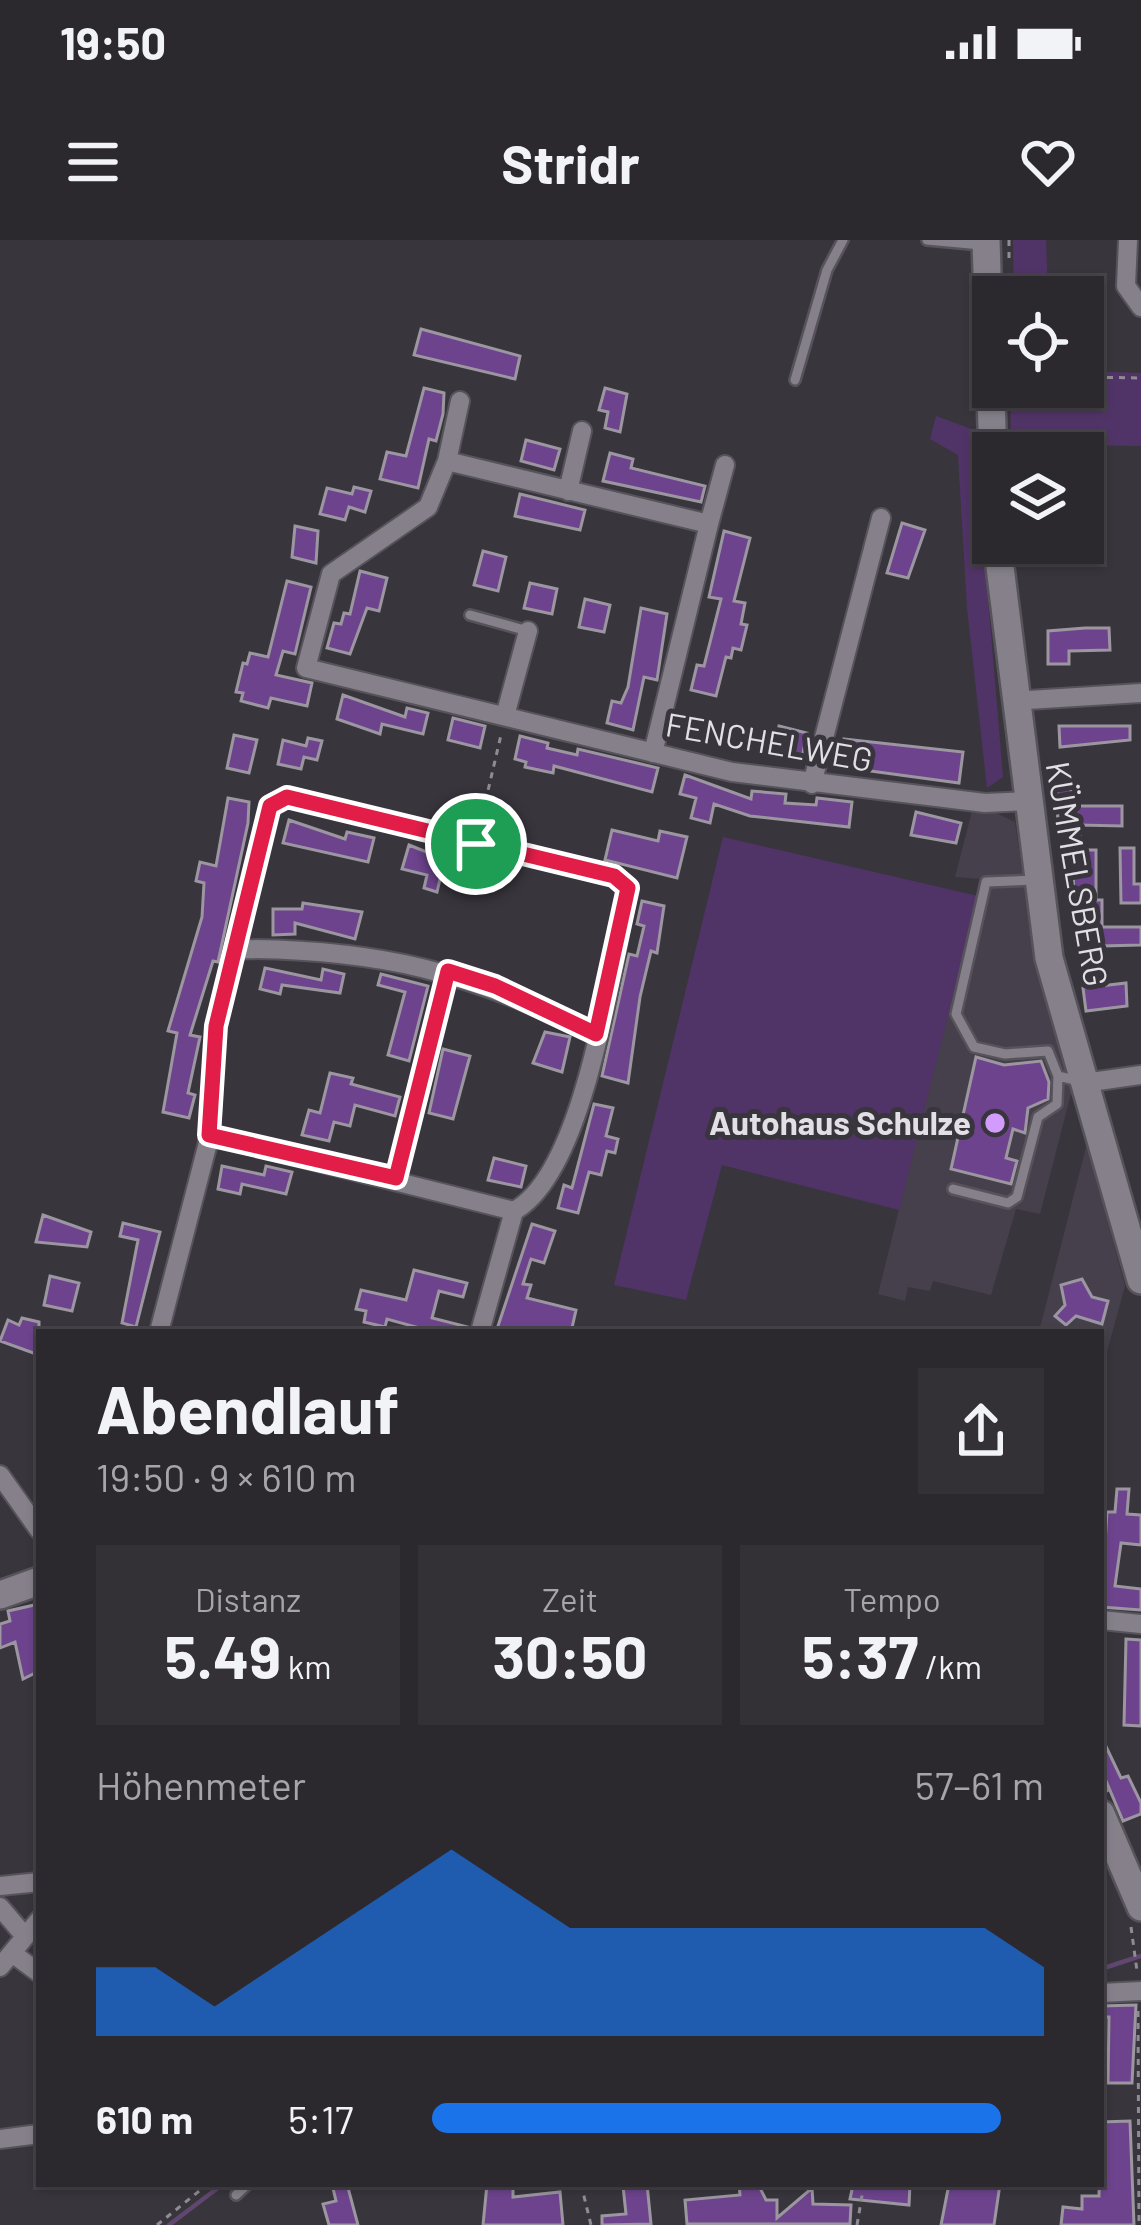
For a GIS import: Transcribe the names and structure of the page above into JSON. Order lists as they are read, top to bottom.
{
  "streets": {
    "main road": ["KÜMMELSBERG"],
    "street": ["FENCHELWEG"]
  },
  "crossings": [
    ["FENCHELWEG", "KÜMMELSBERG"]
  ],
  "places": ["Autohaus Schulze"],
  "page": {
    "status": "19:50",
    "header": "Stridr",
    "heading": ["Abendlauf", "19:50 · 9 × 610 m"],
    "stats": [
      ["Distanz", "5.49 km"],
      ["Zeit", "30:50"],
      ["Tempo", "5:37 /km"]
    ],
    "chart": ["Höhenmeter", "57–61 m"],
    "list": [
      {
        "name": "610 m",
        "note": "5:17"
      }
    ]
  }
}
